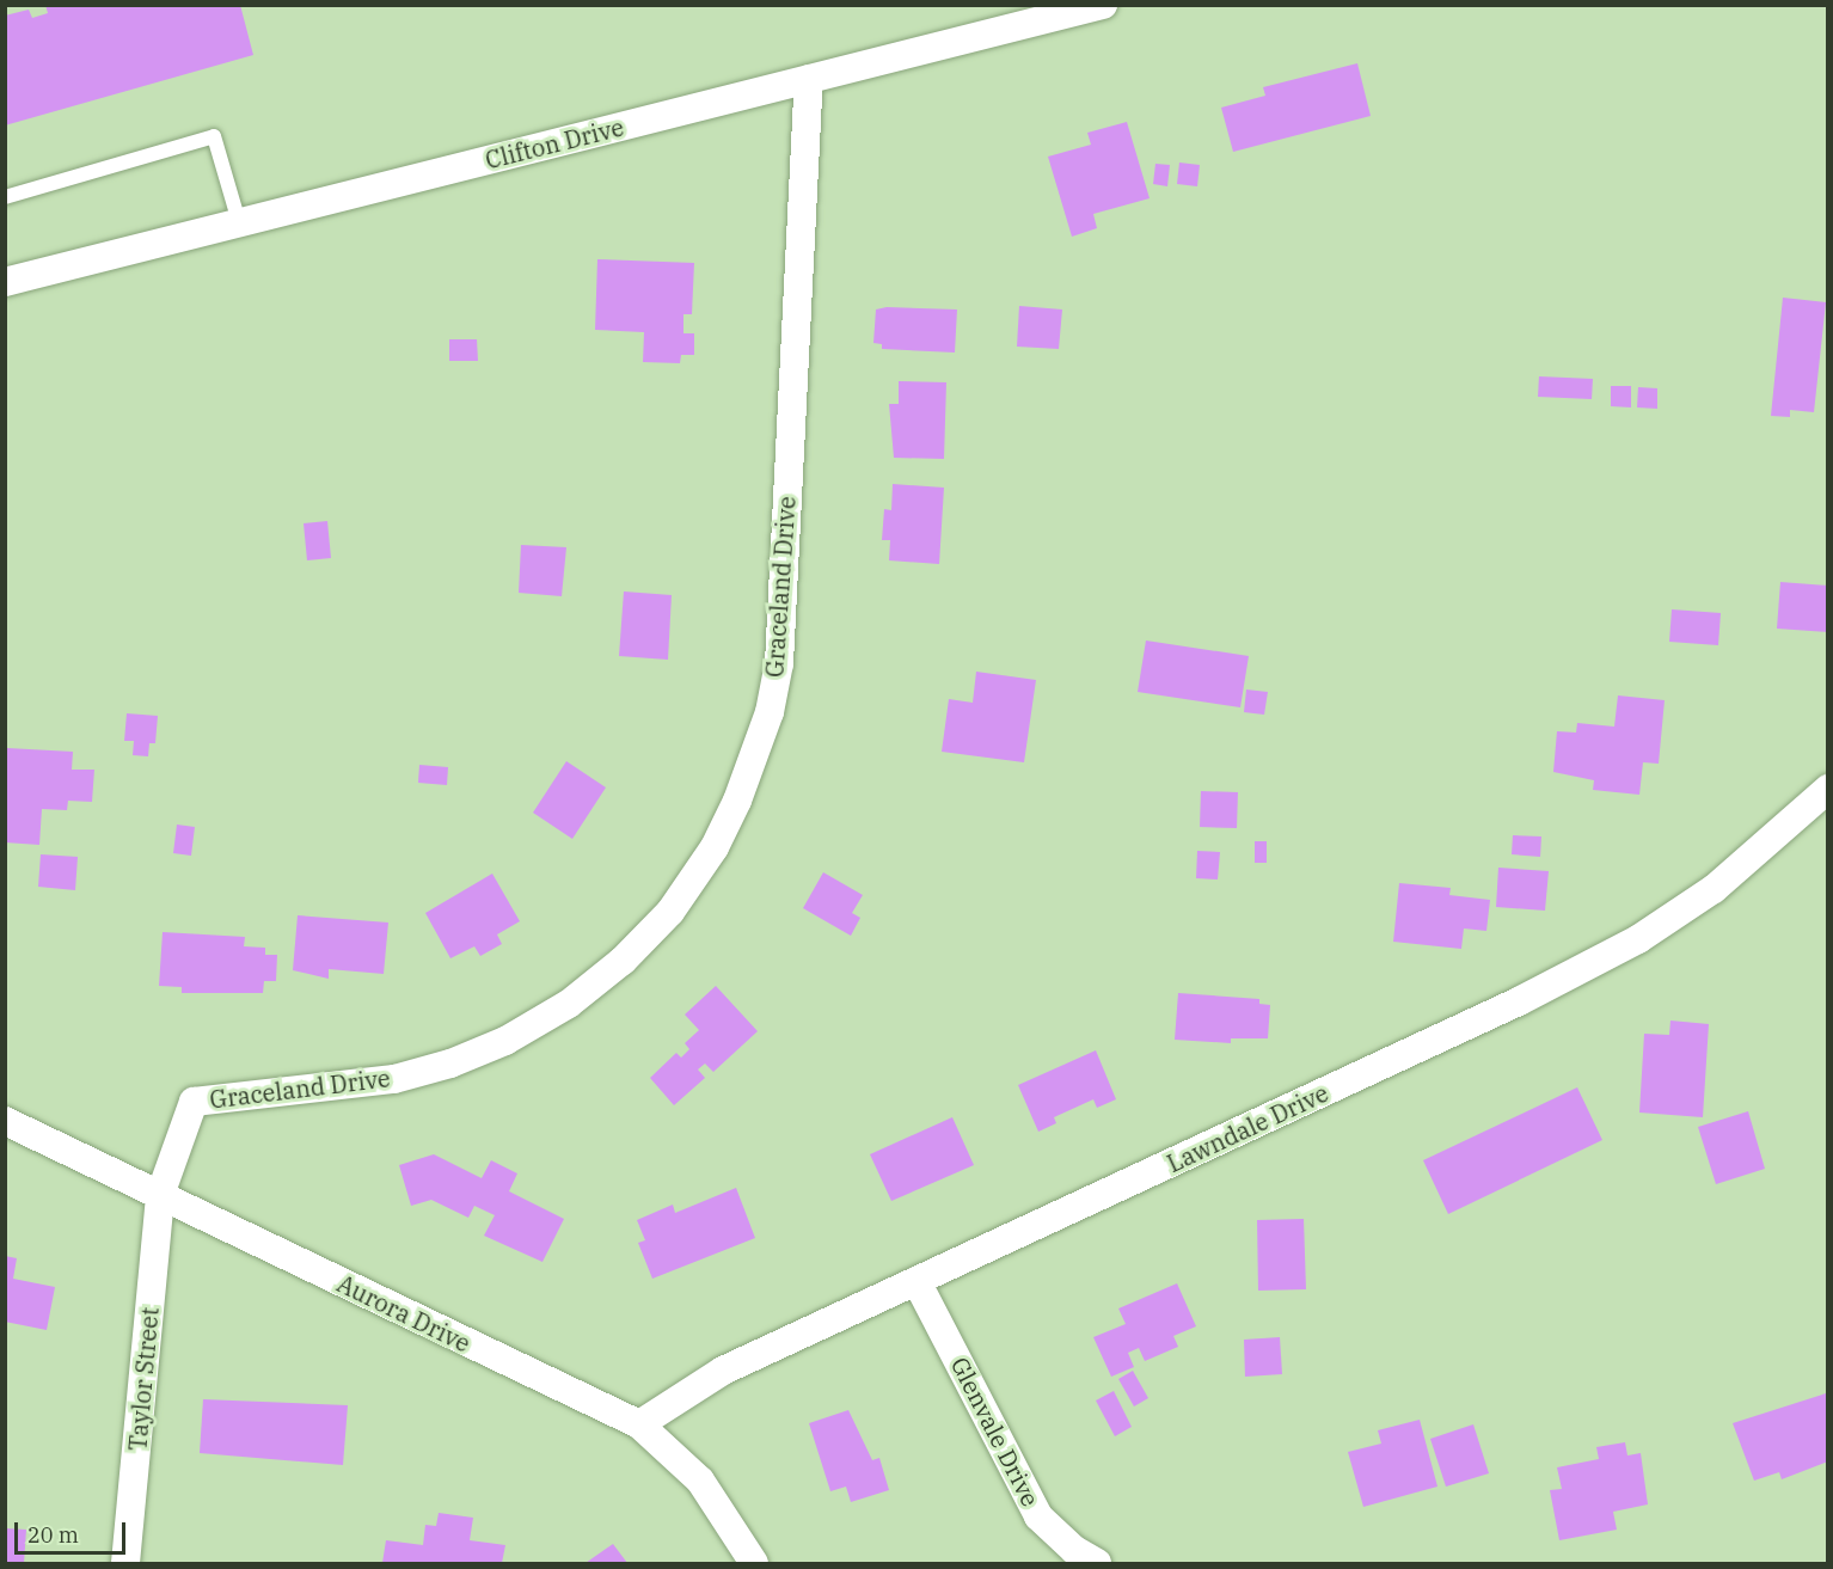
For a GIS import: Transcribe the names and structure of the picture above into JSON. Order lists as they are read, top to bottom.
{
  "streets": {
    "street": [
      "Clifton Drive",
      "Graceland Drive",
      "Lawndale Drive",
      "Aurora Drive",
      "Taylor Street",
      "Glenvale Drive"
    ]
  },
  "crossings": [
    ["Clifton Drive", "Graceland Drive"],
    ["Graceland Drive", "Aurora Drive"],
    ["Graceland Drive", "Taylor Street"],
    ["Lawndale Drive", "Aurora Drive"],
    ["Lawndale Drive", "Glenvale Drive"],
    ["Aurora Drive", "Taylor Street"]
  ],
  "scale_bar": "20 m"
}
